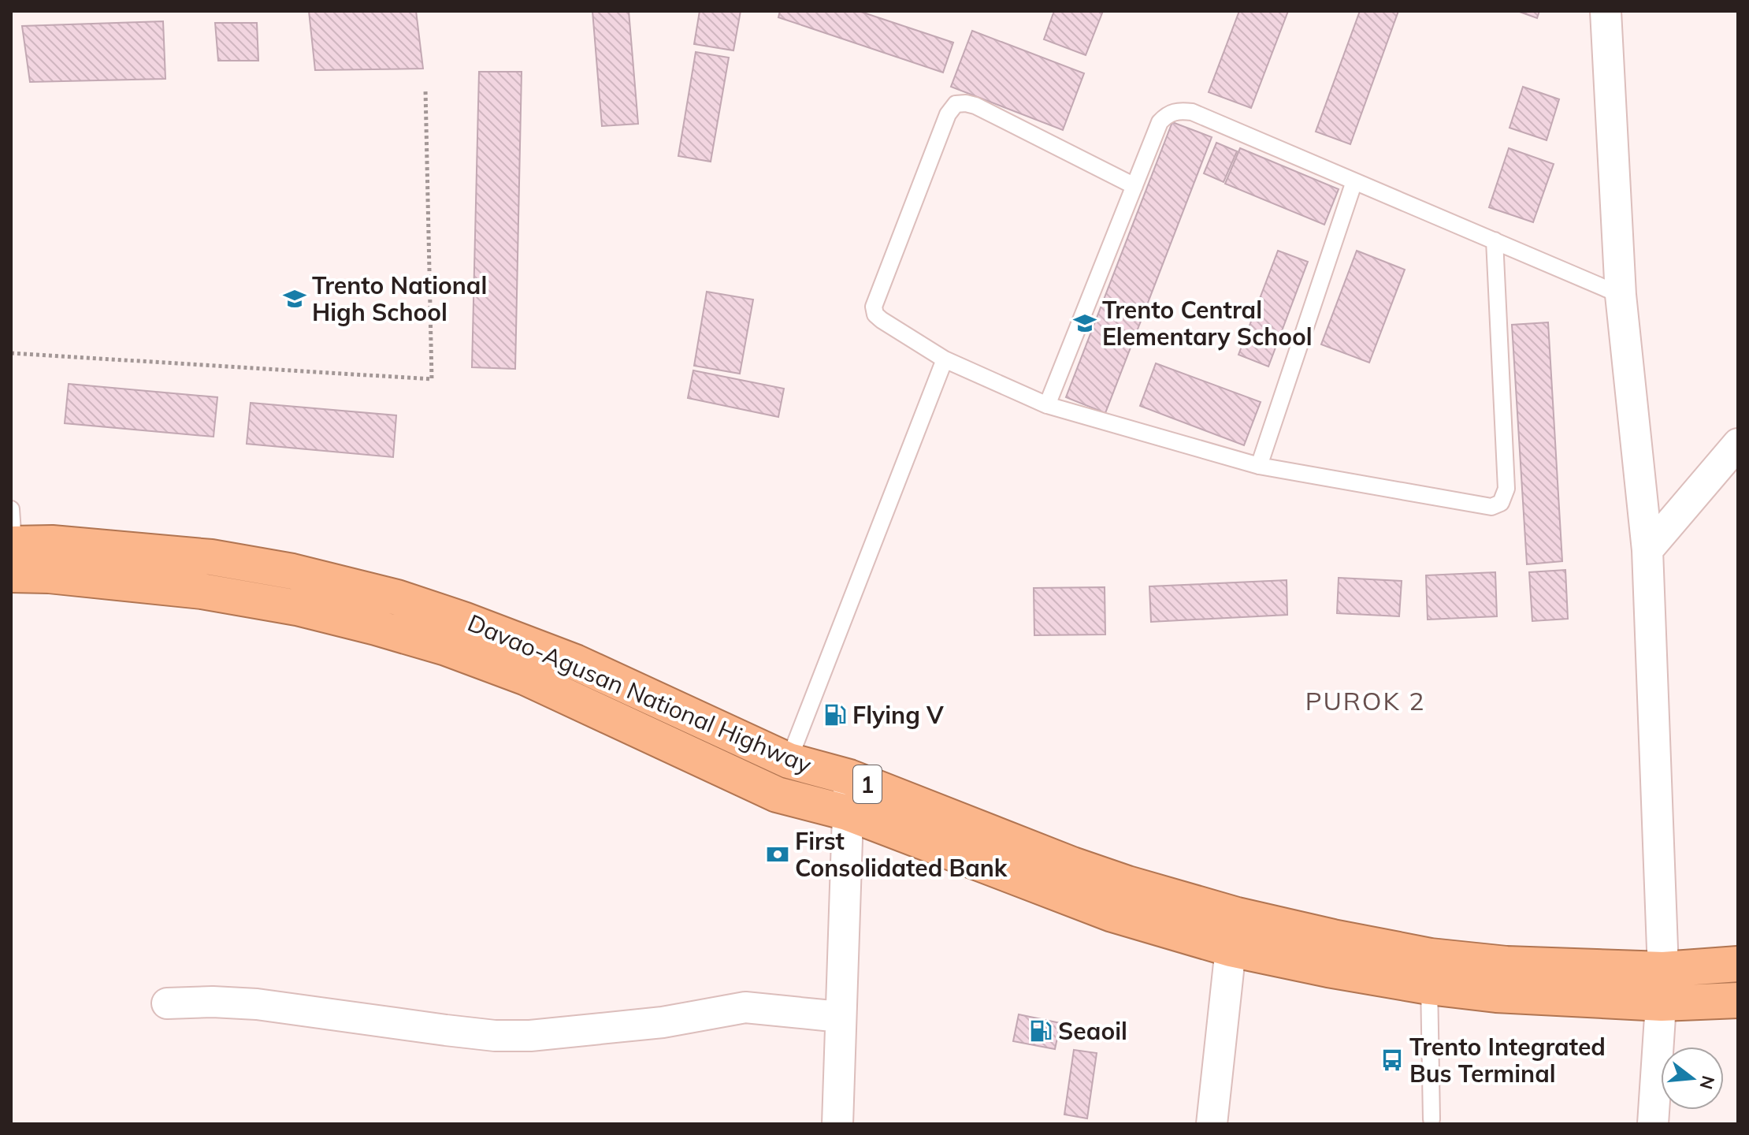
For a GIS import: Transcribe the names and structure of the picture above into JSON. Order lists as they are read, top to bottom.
{
  "streets": {
    "highway": ["Davao-Agusan National Highway", "1"]
  },
  "districts": ["PUROK 2"],
  "places": {
    "school or university": ["Trento National High School", "Trento Central Elementary School"],
    "fuel station": ["Flying V", "Seaoil"],
    "bank": ["First Consolidated Bank"],
    "bus stop": ["Trento Integrated Bus Terminal"]
  },
  "north": "right"
}
